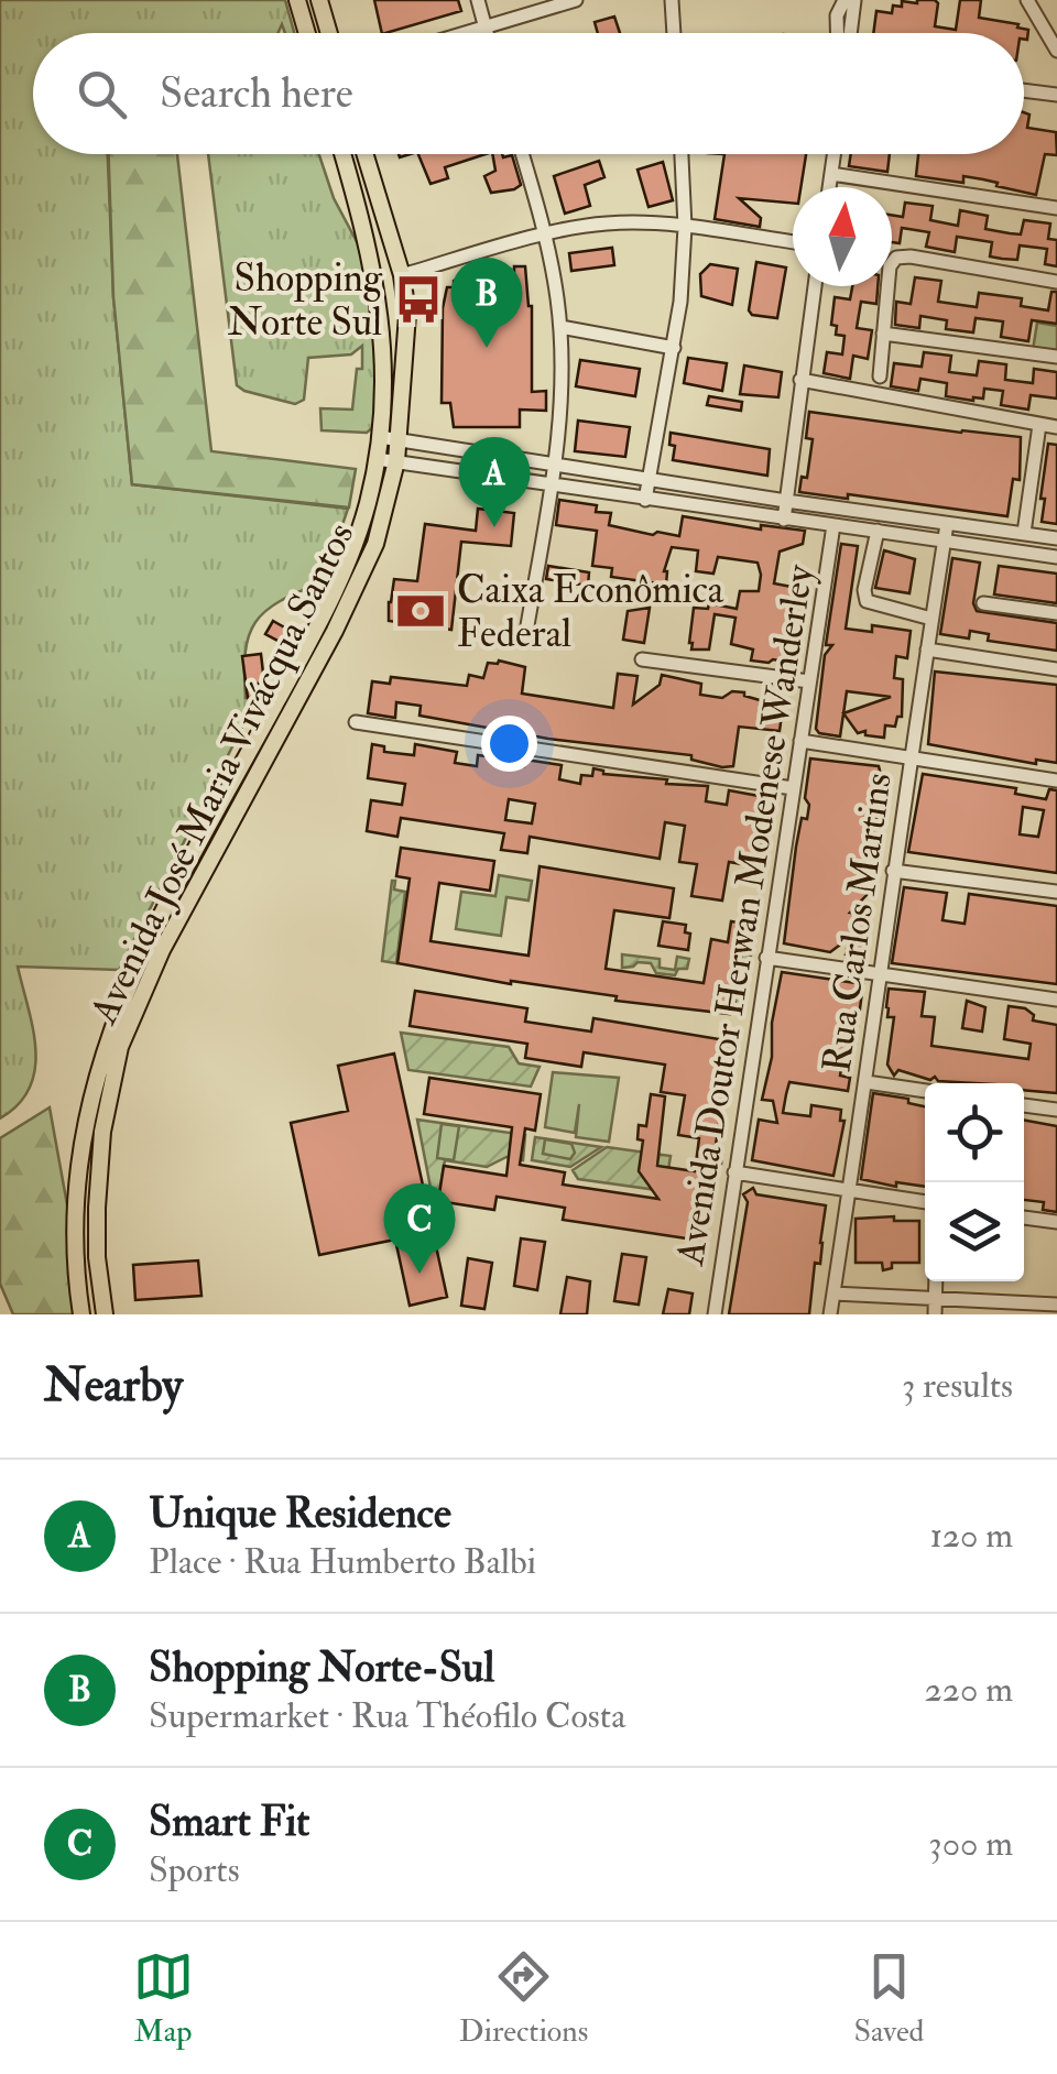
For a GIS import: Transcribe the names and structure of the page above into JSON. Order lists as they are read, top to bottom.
{
  "streets": {
    "main road": ["Avenida José Maria Vivácqua Santos"],
    "street": ["Avenida Doutor Herwan Modenese Wanderley", "Rua Carlos Martins"]
  },
  "places": {
    "bus stop": ["Shopping Norte Sul"],
    "bank": ["Caixa Econômica Federal"]
  },
  "north": "top",
  "page": {
    "search": "Search here",
    "pins": ["B", "A", "C"],
    "heading": ["Nearby", "3 results"],
    "list": [
      {
        "mark": "A",
        "name": "Unique Residence",
        "note": "Place · Rua Humberto Balbi",
        "value": "120 m"
      },
      {
        "mark": "B",
        "name": "Shopping Norte-Sul",
        "note": "Supermarket · Rua Théofilo Costa",
        "value": "220 m"
      },
      {
        "mark": "C",
        "name": "Smart Fit",
        "note": "Sports",
        "value": "300 m"
      }
    ],
    "nav": ["Map", "Directions", "Saved"]
  }
}
